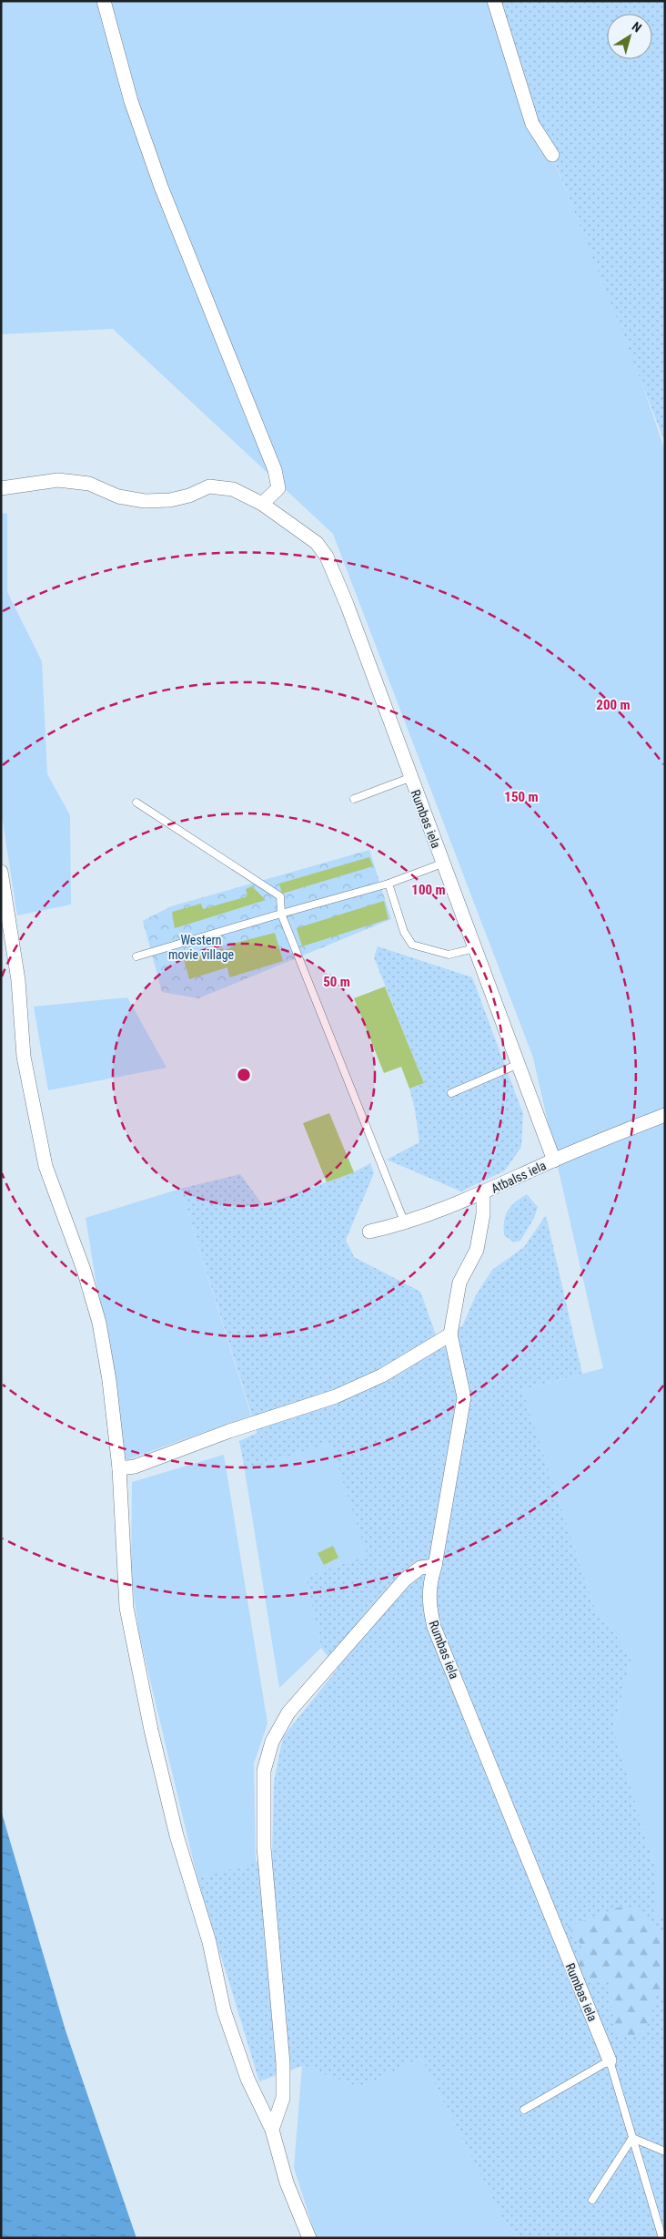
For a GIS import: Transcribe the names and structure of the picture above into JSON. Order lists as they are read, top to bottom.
{
  "streets": {
    "street": ["Rumbas iela", "Atbalss iela"]
  },
  "crossings": [
    ["Rumbas iela", "Atbalss iela"]
  ],
  "parks": ["Western movie village"],
  "north": "top right",
  "rings": [
    "200 m",
    "150 m",
    "100 m",
    "50 m"
  ]
}
